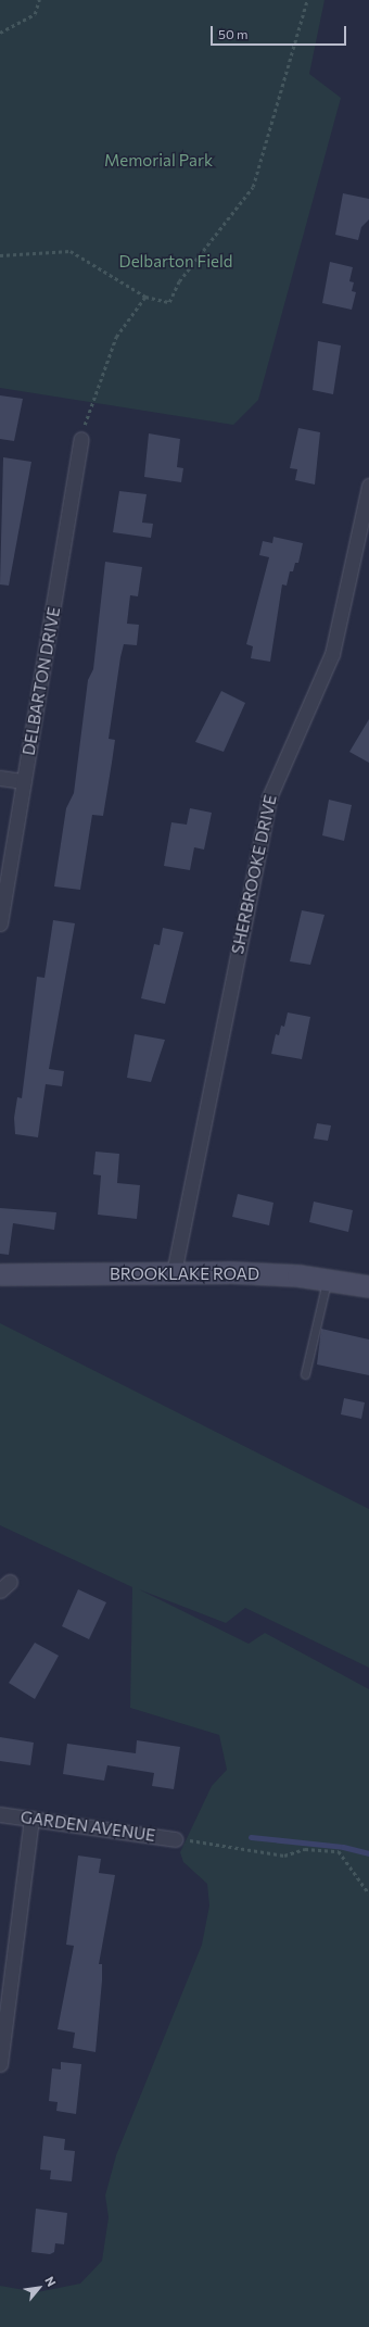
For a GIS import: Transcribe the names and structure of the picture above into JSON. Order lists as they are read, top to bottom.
{
  "streets": {
    "street": [
      "DELBARTON DRIVE",
      "SHERBROOKE DRIVE",
      "BROOKLAKE ROAD",
      "GARDEN AVENUE"
    ]
  },
  "crossings": [
    ["SHERBROOKE DRIVE", "BROOKLAKE ROAD"]
  ],
  "parks": ["Memorial Park", "Delbarton Field"],
  "scale_bar": "50 m",
  "north": "top right"
}
